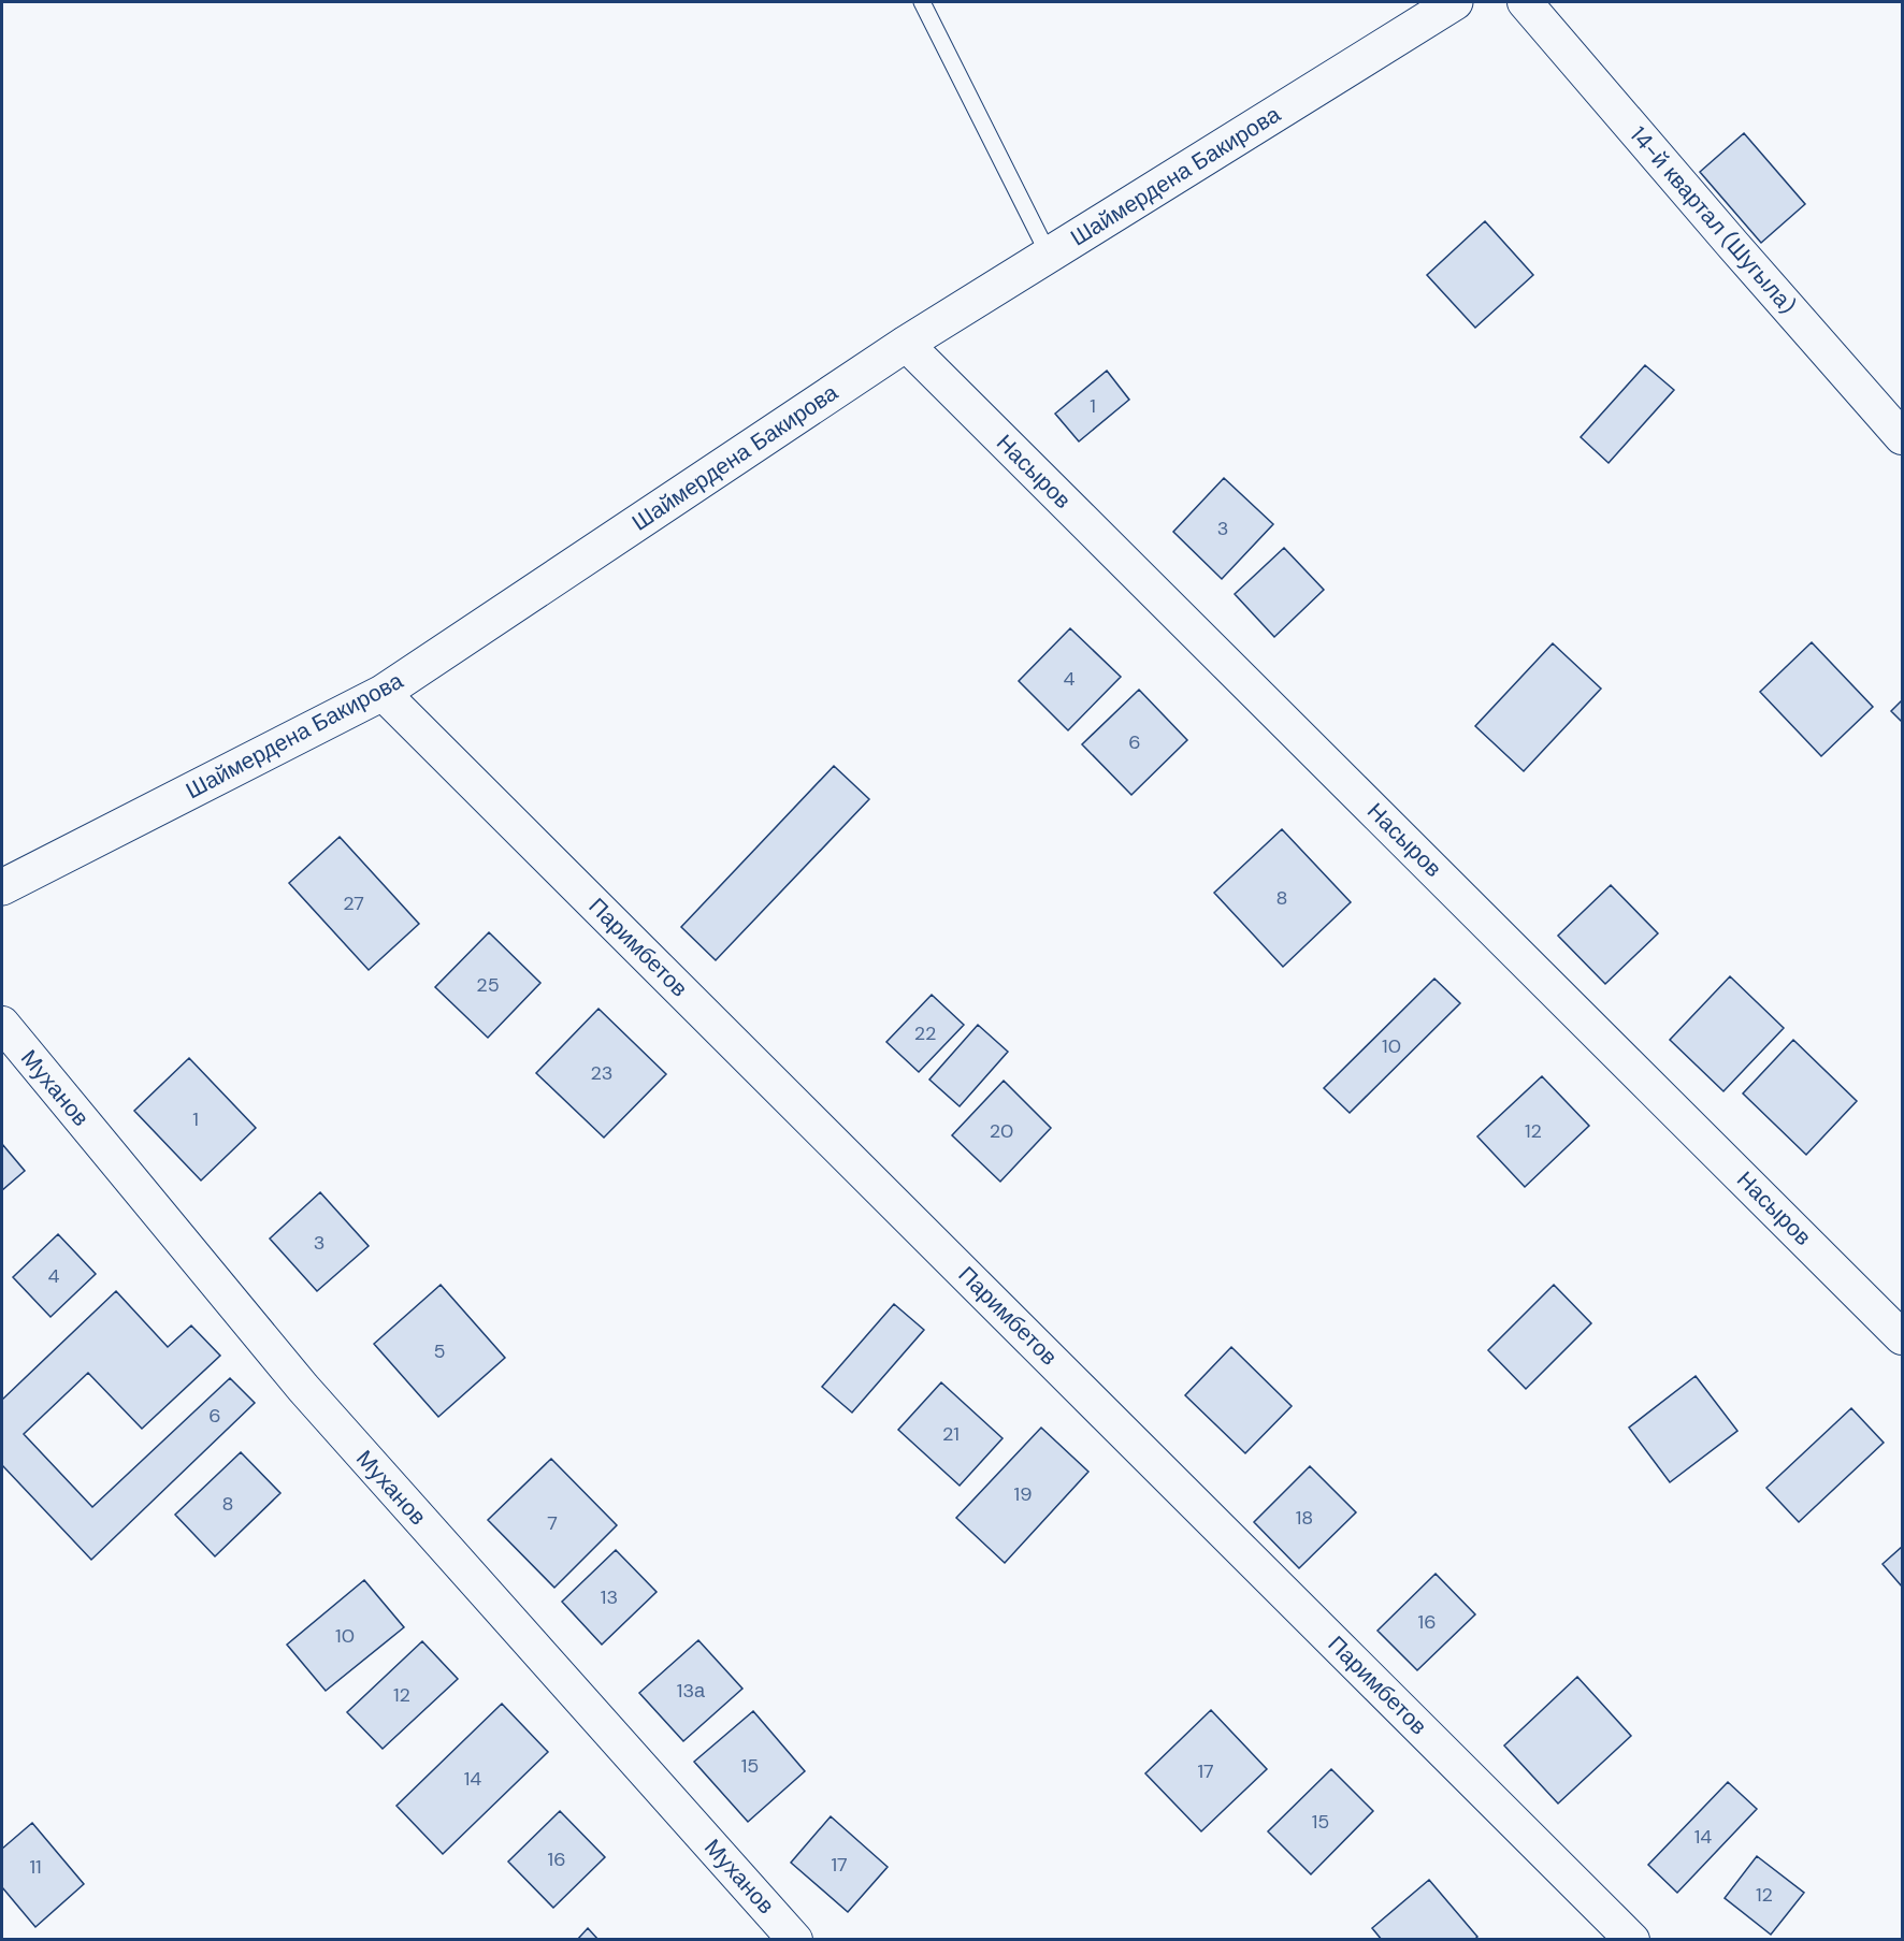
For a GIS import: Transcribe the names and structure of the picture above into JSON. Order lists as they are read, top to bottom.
{
  "streets": {
    "street": [
      "Шаймердена Бакирова",
      "14-й квартал (Шугыла)",
      "Насыров",
      "Паримбетов",
      "Муханов"
    ]
  },
  "crossings": [
    ["Шаймердена Бакирова", "Насыров"],
    ["Шаймердена Бакирова", "Паримбетов"]
  ],
  "house_numbers": [
    "1",
    "3",
    "4",
    "6",
    "8",
    "27",
    "25",
    "22",
    "10",
    "23",
    "1",
    "20",
    "12",
    "3",
    "4",
    "5",
    "6",
    "21",
    "19",
    "8",
    "18",
    "7",
    "13",
    "16",
    "10",
    "13а",
    "12",
    "15",
    "17",
    "14",
    "15",
    "14",
    "16",
    "17",
    "11",
    "12"
  ]
}
